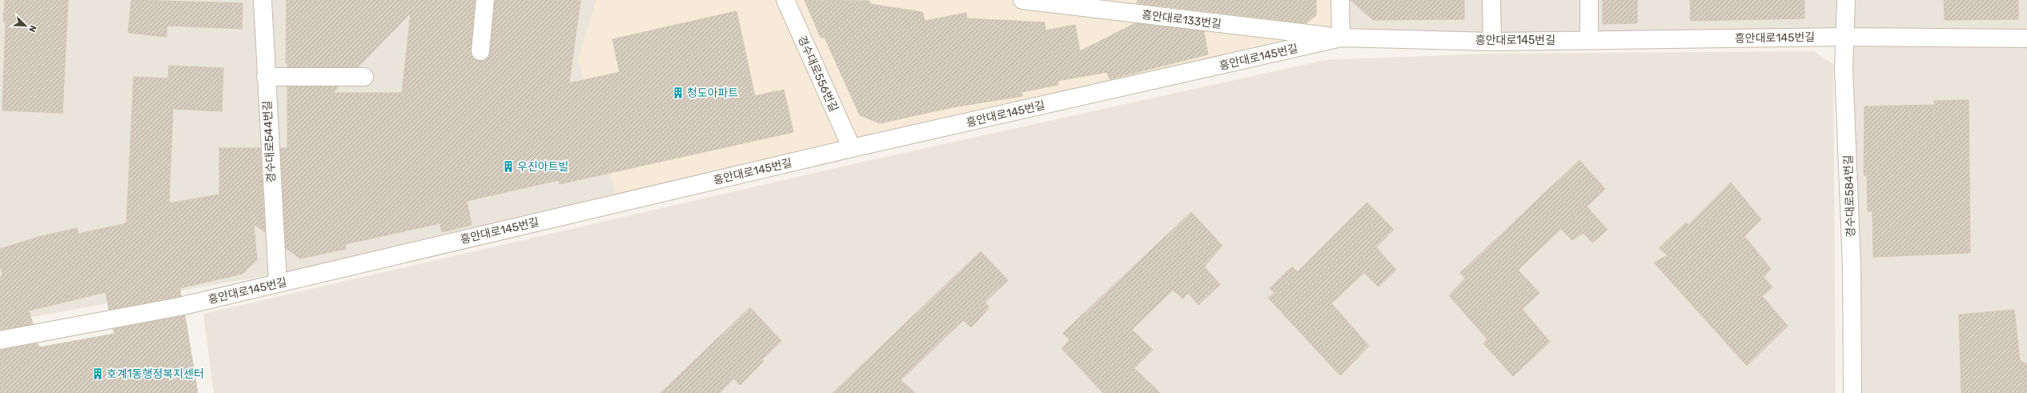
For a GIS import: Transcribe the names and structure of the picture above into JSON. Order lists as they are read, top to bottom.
{
  "streets": {
    "street": [
      "흥안대로133번길",
      "흥안대로145번길",
      "경수대로556번길",
      "경수대로544번길",
      "경수대로584번길"
    ]
  },
  "crossings": [
    ["흥안대로133번길", "흥안대로145번길"],
    ["흥안대로145번길", "경수대로556번길"],
    ["흥안대로145번길", "경수대로544번길"],
    ["흥안대로145번길", "경수대로584번길"]
  ],
  "places": {
    "building": ["청도아파트", "우진아트빌", "호계1동행정복지센터"]
  },
  "north": "bottom right"
}
